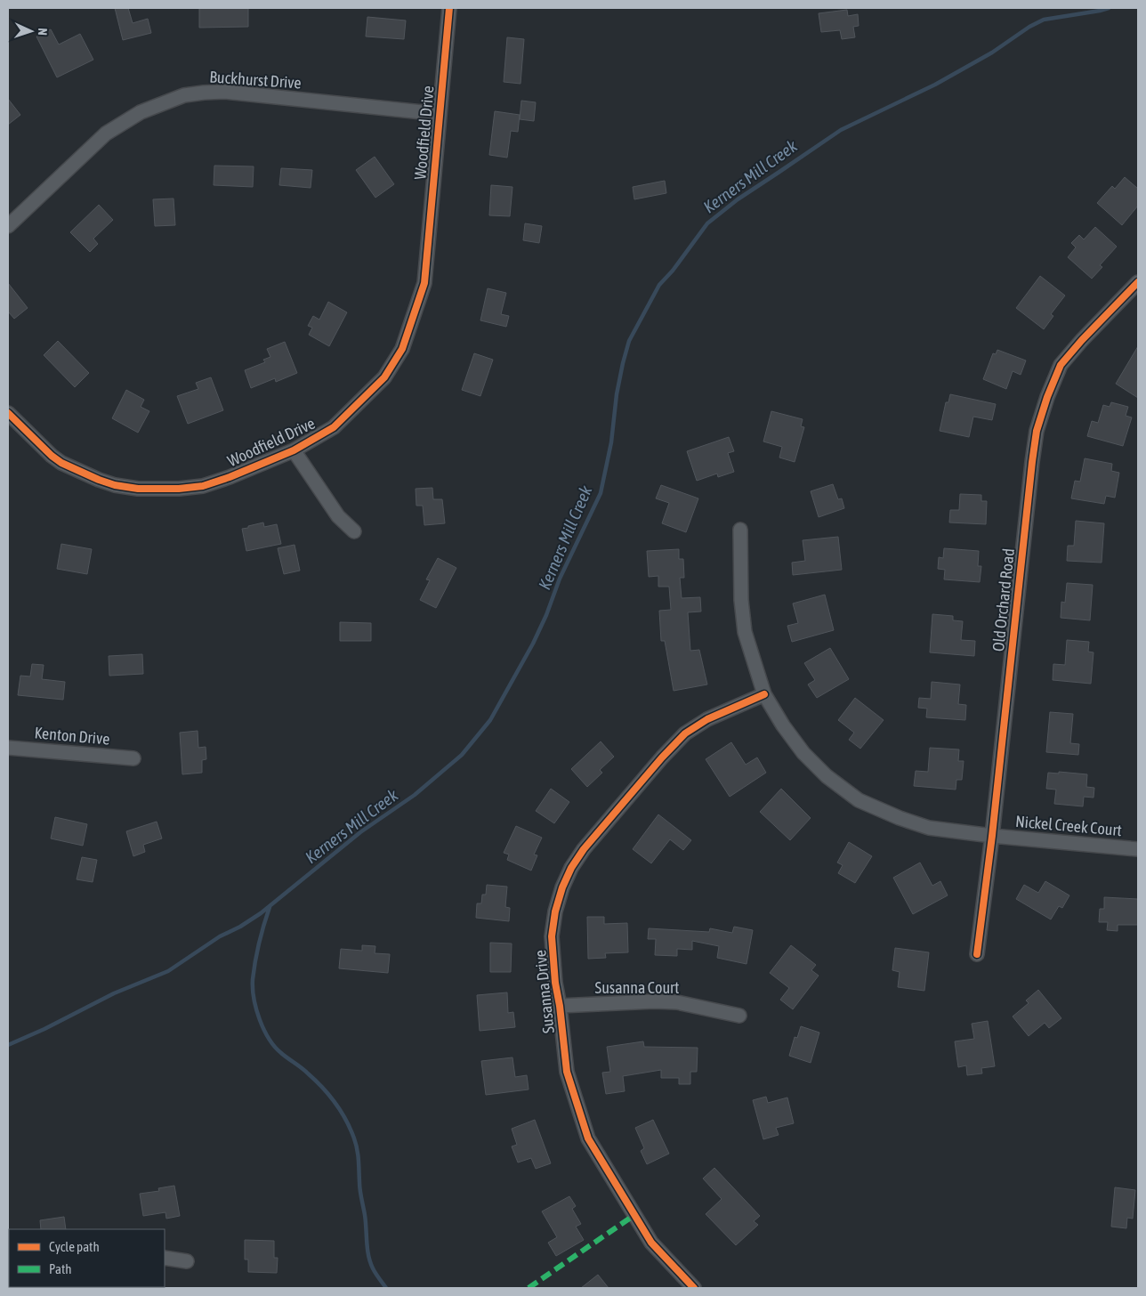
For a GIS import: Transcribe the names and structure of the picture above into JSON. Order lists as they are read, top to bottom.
{
  "streets": {
    "street": [
      "Buckhurst Drive",
      "Woodfield Drive",
      "Old Orchard Road",
      "Kenton Drive",
      "Nickel Creek Court",
      "Susanna Court",
      "Susanna Drive"
    ]
  },
  "crossings": [
    ["Buckhurst Drive", "Woodfield Drive"],
    ["Old Orchard Road", "Nickel Creek Court"],
    ["Nickel Creek Court", "Susanna Drive"],
    ["Susanna Court", "Susanna Drive"]
  ],
  "water": ["Kerners Mill Creek"],
  "legend": ["Cycle path", "Path"],
  "north": "right"
}
